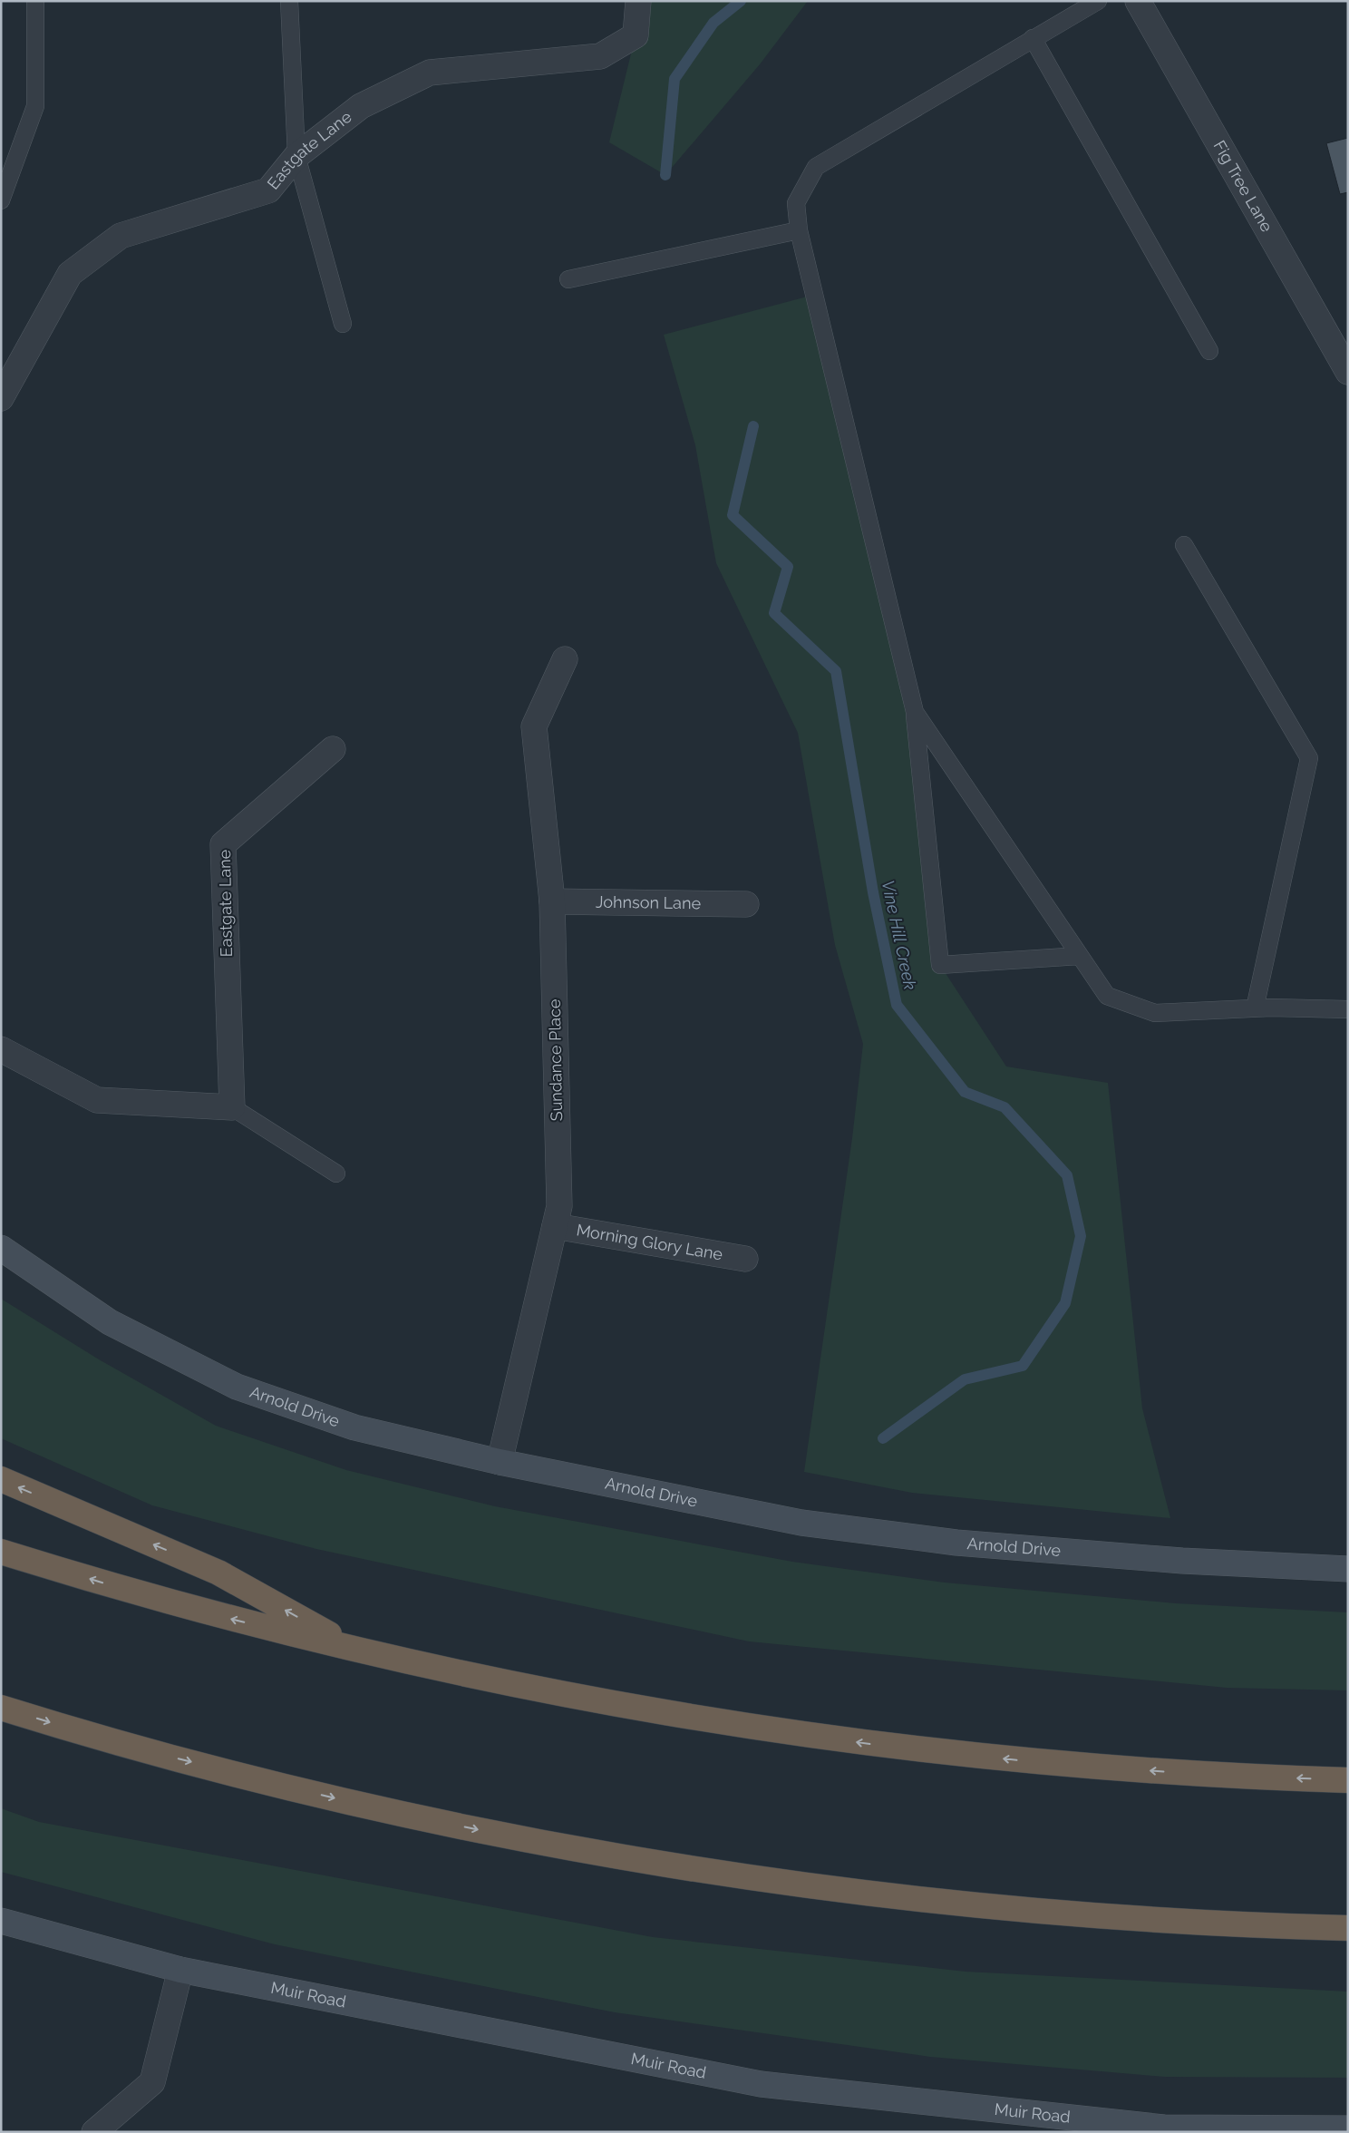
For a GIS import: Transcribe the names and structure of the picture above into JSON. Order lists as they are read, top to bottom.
{
  "streets": {
    "street": [
      "Eastgate Lane",
      "Fig Tree Lane",
      "Johnson Lane",
      "Sundance Place",
      "Morning Glory Lane",
      "Arnold Drive",
      "Muir Road"
    ]
  },
  "crossings": [
    ["Johnson Lane", "Sundance Place"],
    ["Sundance Place", "Morning Glory Lane"],
    ["Sundance Place", "Arnold Drive"]
  ],
  "water": ["Vine Hill Creek"]
}
